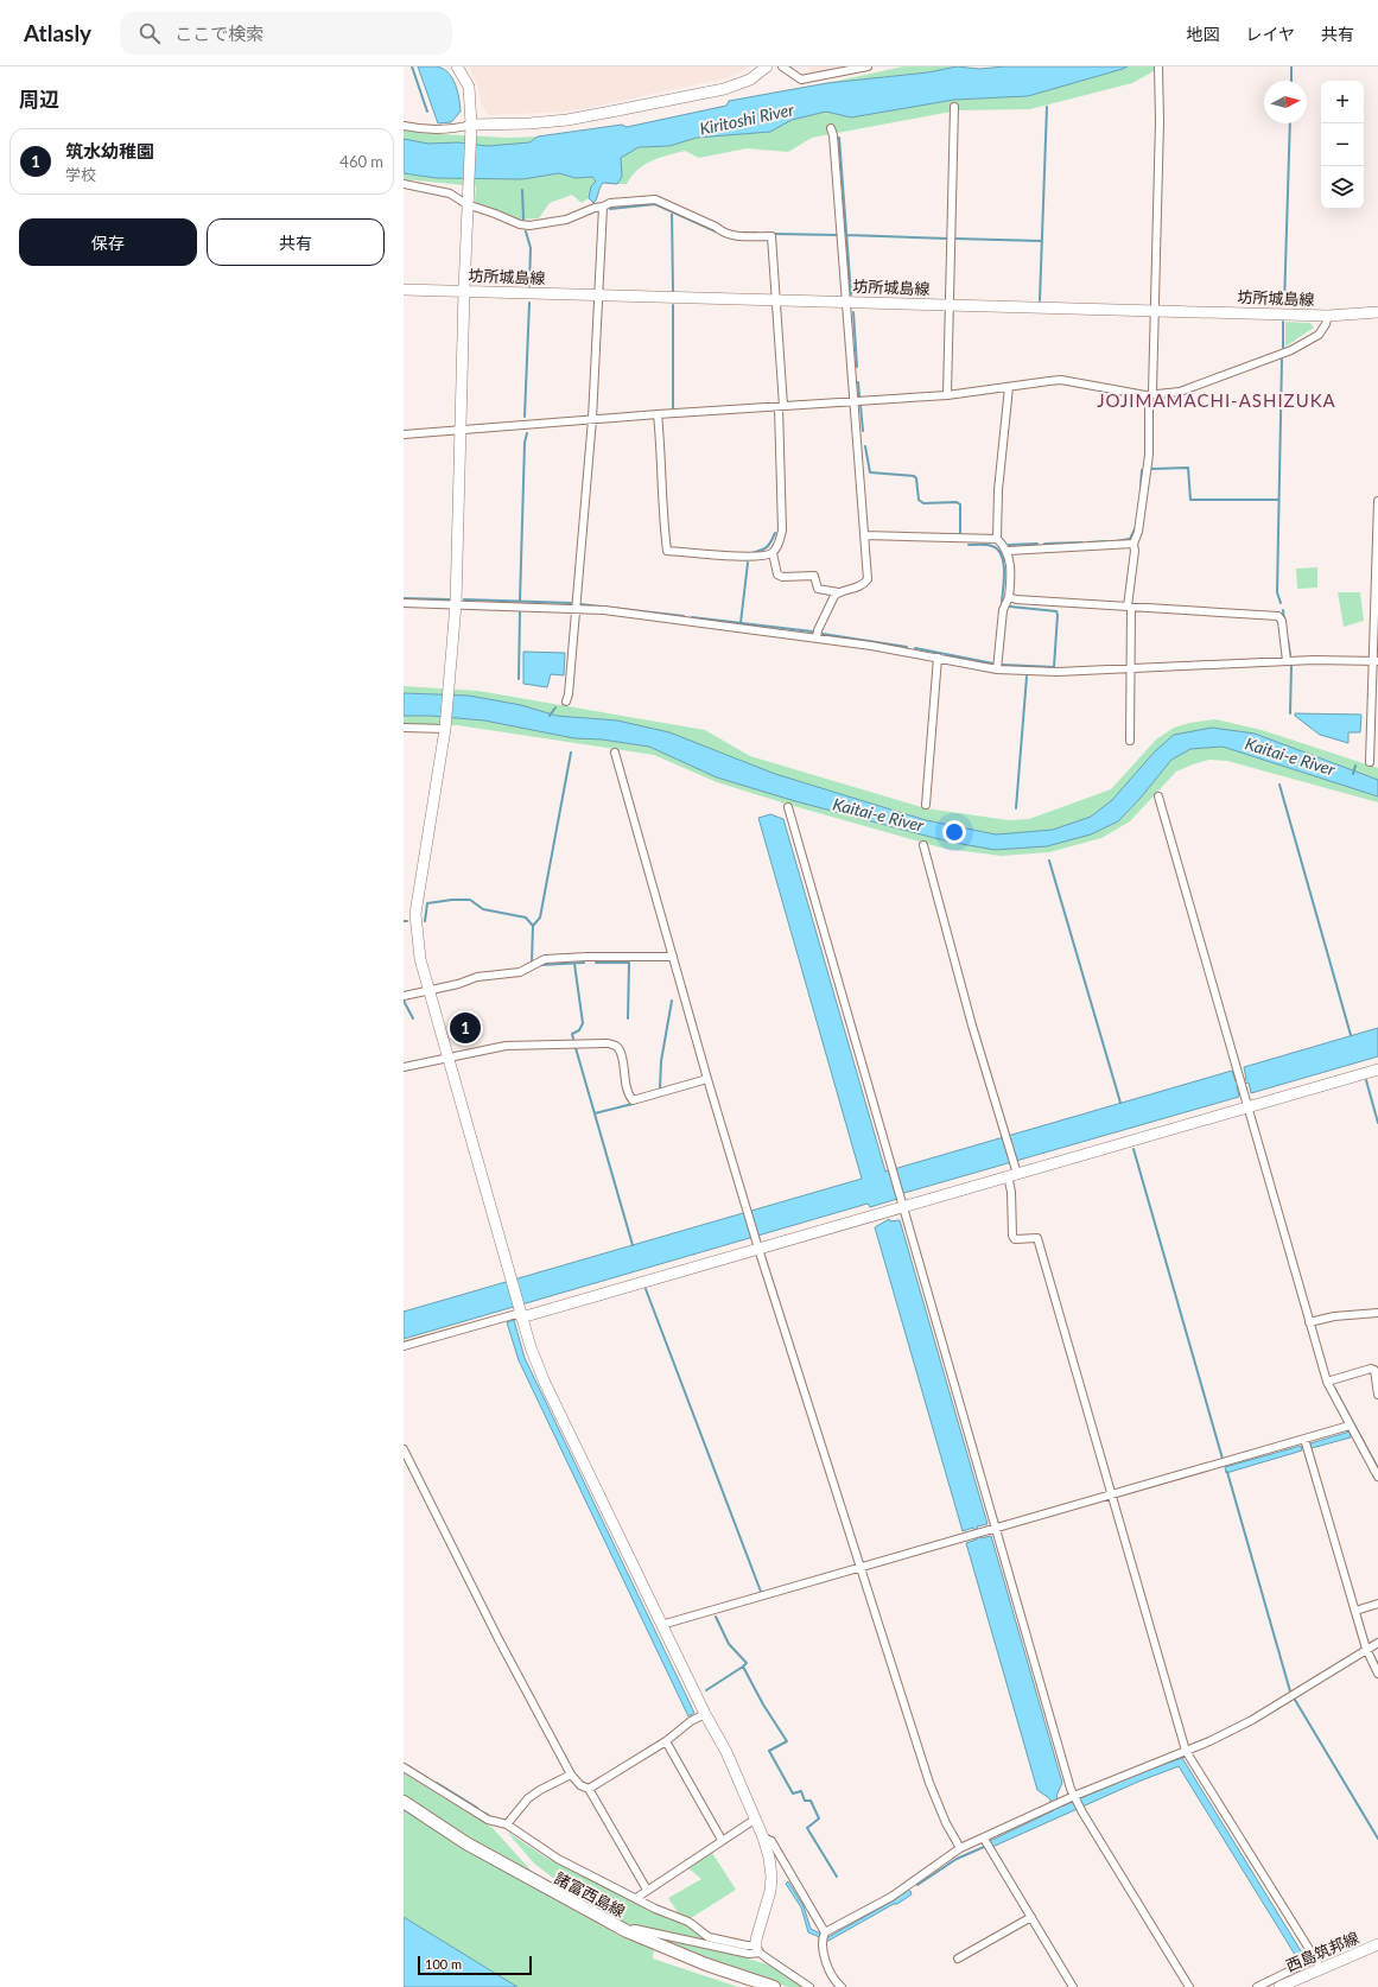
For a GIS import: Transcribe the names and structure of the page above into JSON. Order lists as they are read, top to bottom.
{
  "streets": {
    "main road": ["諸富西島線"],
    "street": ["坊所城島線", "西島筑邦線"]
  },
  "districts": ["JOJIMAMACHI-ASHIZUKA"],
  "water": ["Kiritoshi River", "Kaitai-e River"],
  "scale_bar": "100 m",
  "north": "right",
  "page": {
    "header": "Atlasly",
    "search": "ここで検索",
    "nav": ["地図", "レイヤ", "共有"],
    "heading": "周辺",
    "map_buttons": ["+", "−"],
    "list": [
      {
        "mark": "1",
        "name": "筑水幼稚園",
        "note": "学校",
        "value": "460 m"
      }
    ],
    "buttons": ["保存", "共有"],
    "pins": "1",
    "scale": "100 m"
  }
}
